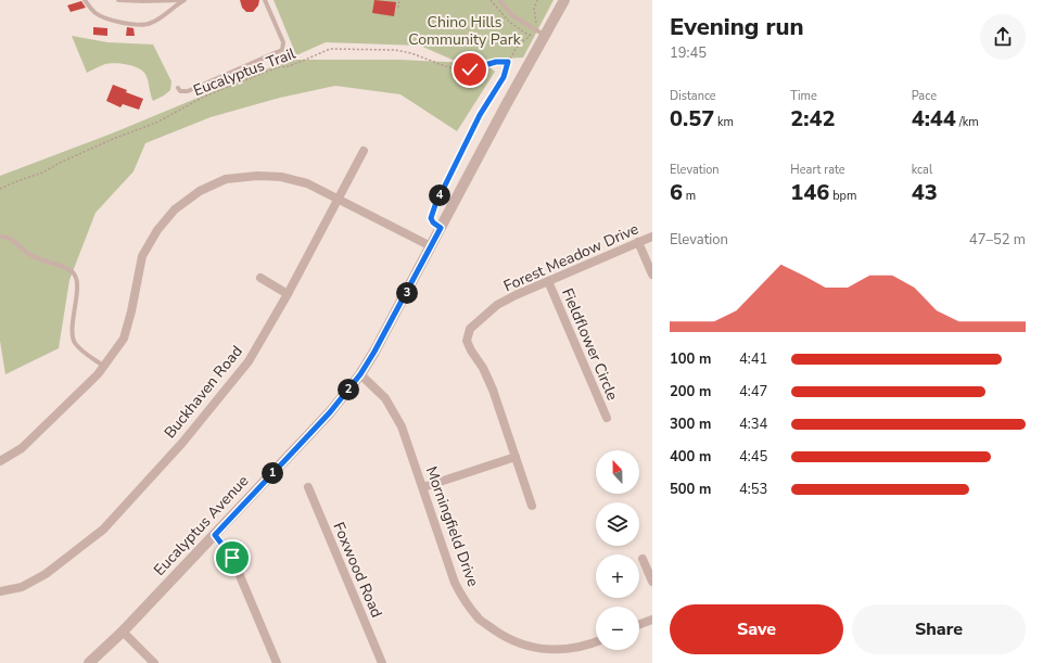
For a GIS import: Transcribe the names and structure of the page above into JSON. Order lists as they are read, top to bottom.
{
  "streets": {
    "street": [
      "Forest Meadow Drive",
      "Fieldflower Circle",
      "Buckhaven Road",
      "Eucalyptus Avenue",
      "Morningfield Drive",
      "Foxwood Road"
    ],
    "path": ["Eucalyptus Trail"]
  },
  "crossings": [
    ["Forest Meadow Drive", "Fieldflower Circle"],
    ["Eucalyptus Avenue", "Morningfield Drive"]
  ],
  "parks": ["Chino Hills Community Park"],
  "north": "top",
  "page": {
    "heading": ["Evening run", "19:45"],
    "stats": [
      ["Distance", "0.57 km"],
      ["Time", "2:42"],
      ["Pace", "4:44 /km"],
      ["Elevation", "6 m"],
      ["Heart rate", "146 bpm"],
      ["kcal", "43"]
    ],
    "pins": [
      "4",
      "3",
      "2",
      "1"
    ],
    "chart": ["Elevation", "47–52 m"],
    "list": [
      {
        "name": "100 m",
        "note": "4:41"
      },
      {
        "name": "200 m",
        "note": "4:47"
      },
      {
        "name": "300 m",
        "note": "4:34"
      },
      {
        "name": "400 m",
        "note": "4:45"
      },
      {
        "name": "500 m",
        "note": "4:53"
      }
    ],
    "map_buttons": ["+", "−"],
    "buttons": ["Save", "Share"]
  }
}
